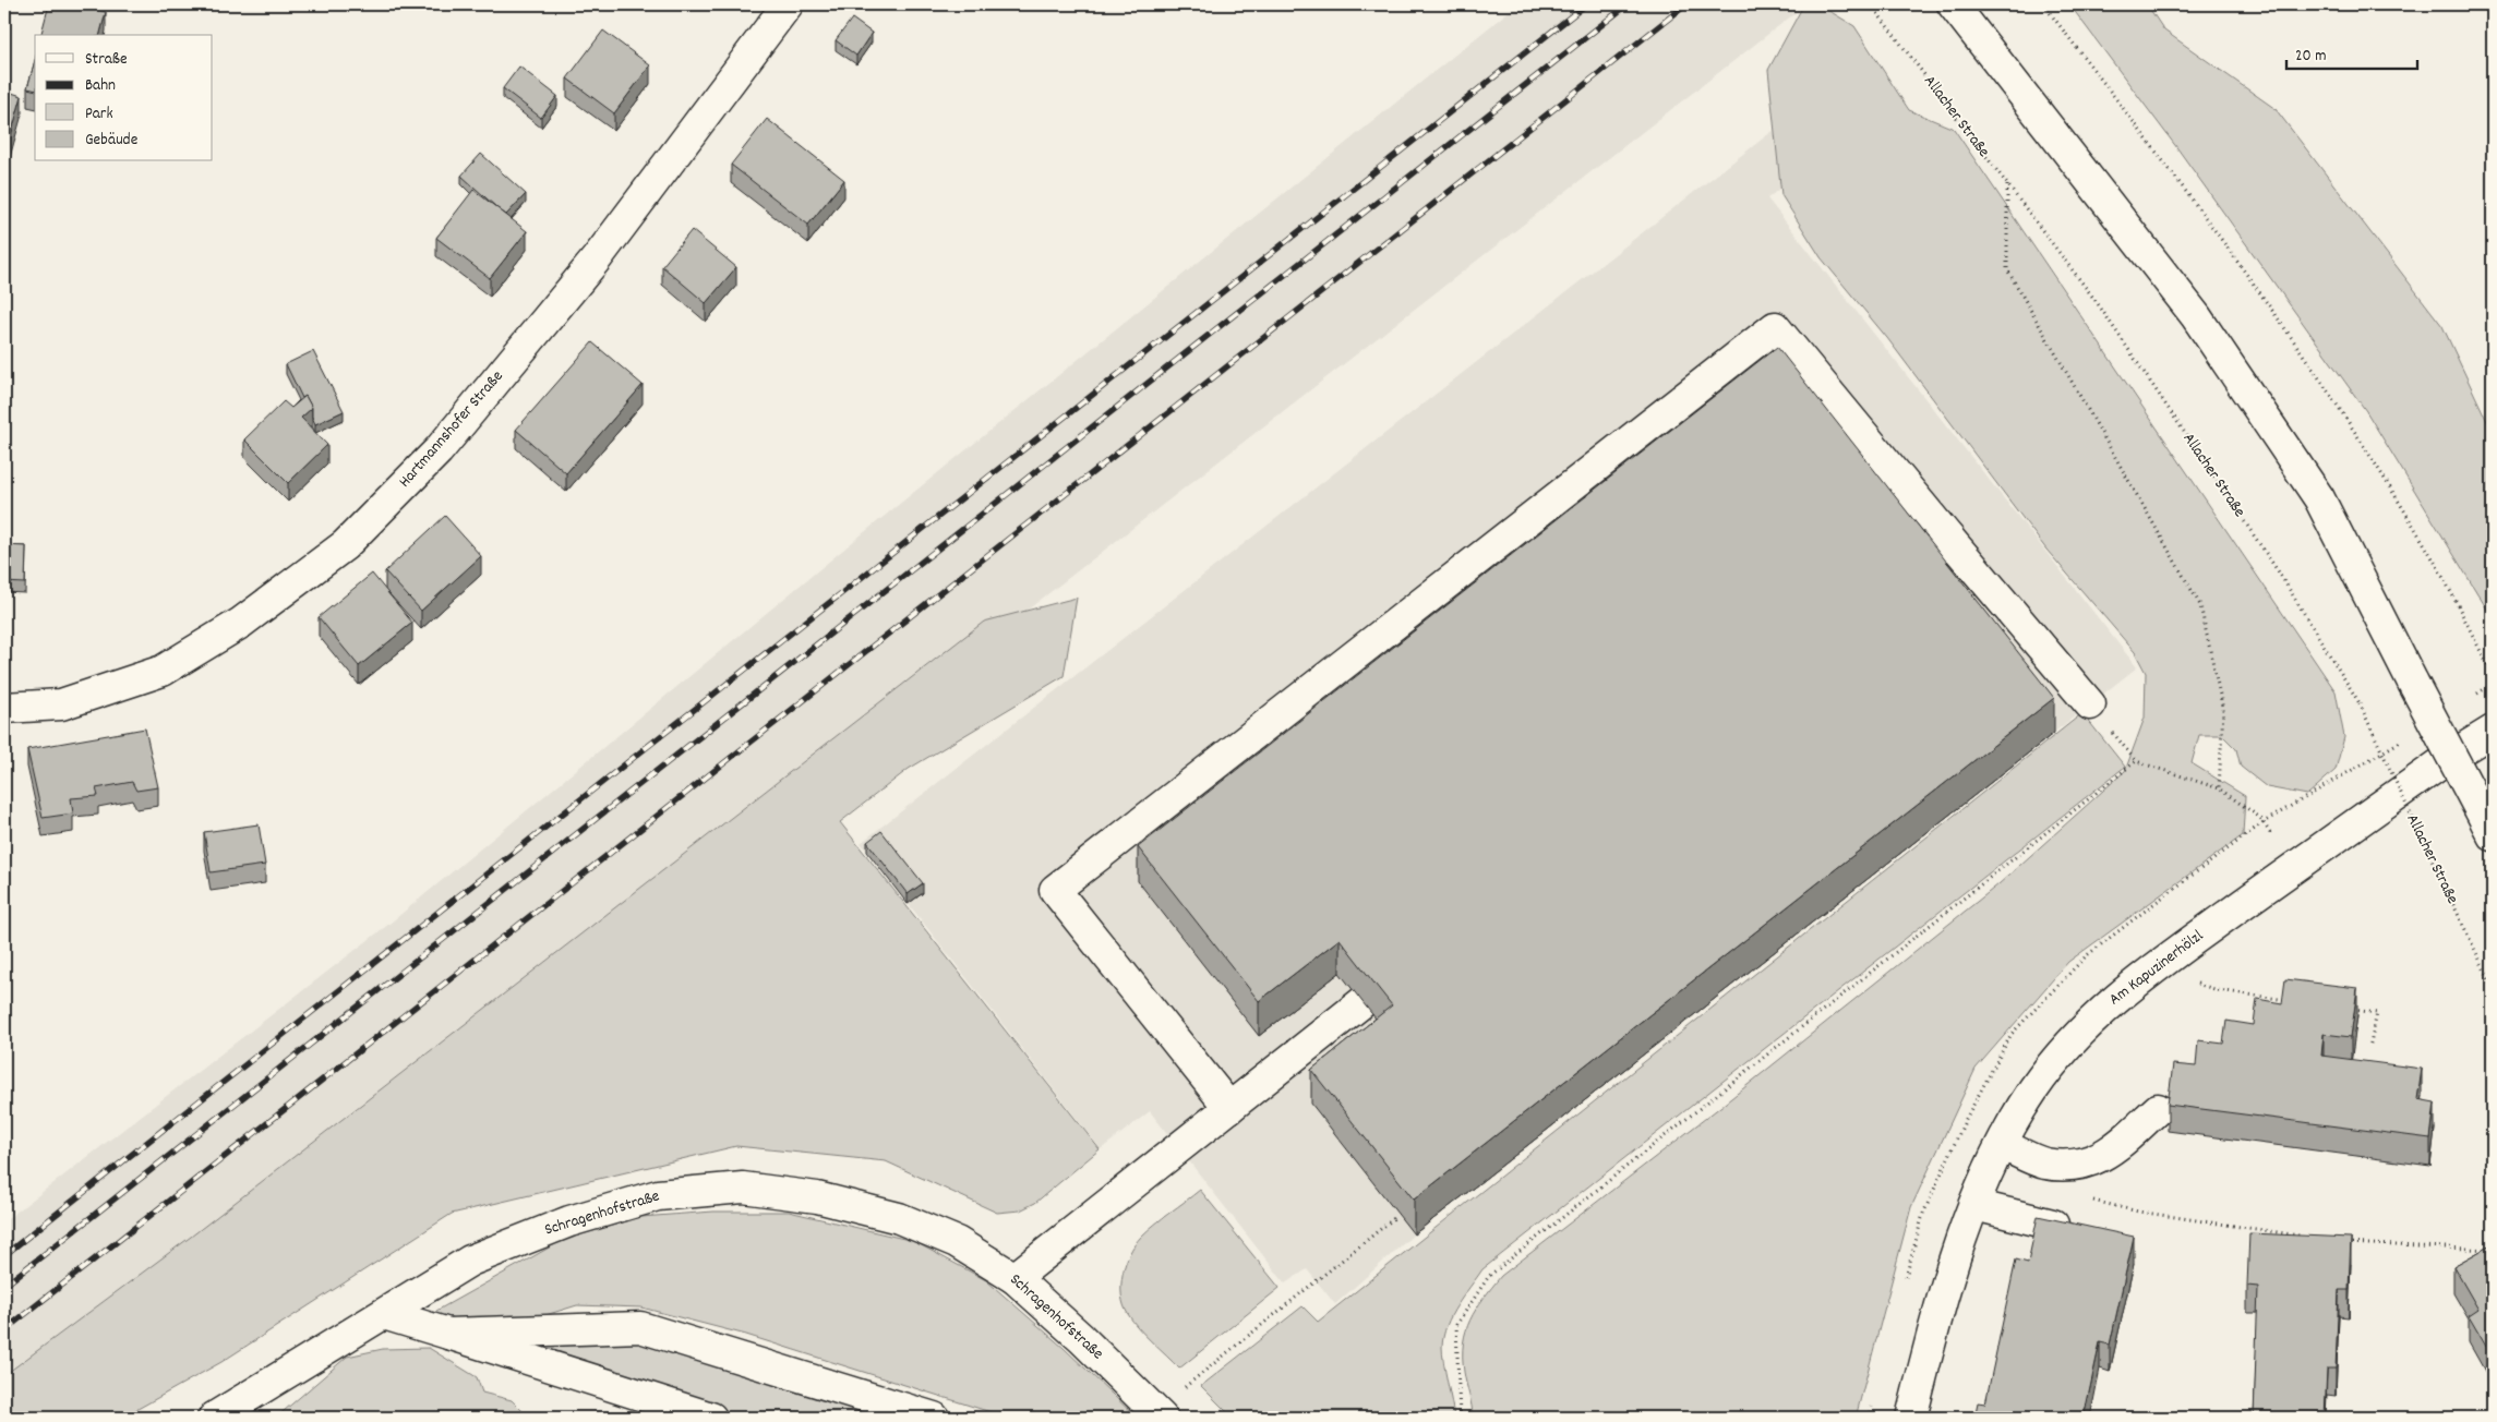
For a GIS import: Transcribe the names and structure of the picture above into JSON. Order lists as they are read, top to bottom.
{
  "streets": {
    "street": ["Hartmannshofer Straße", "Am Kapuzinerhölzl", "Schragenhofstraße"],
    "path": ["Allacher Straße"]
  },
  "legend": [
    "Straße",
    "Bahn",
    "Park",
    "Gebäude"
  ],
  "scale_bar": "20 m"
}
